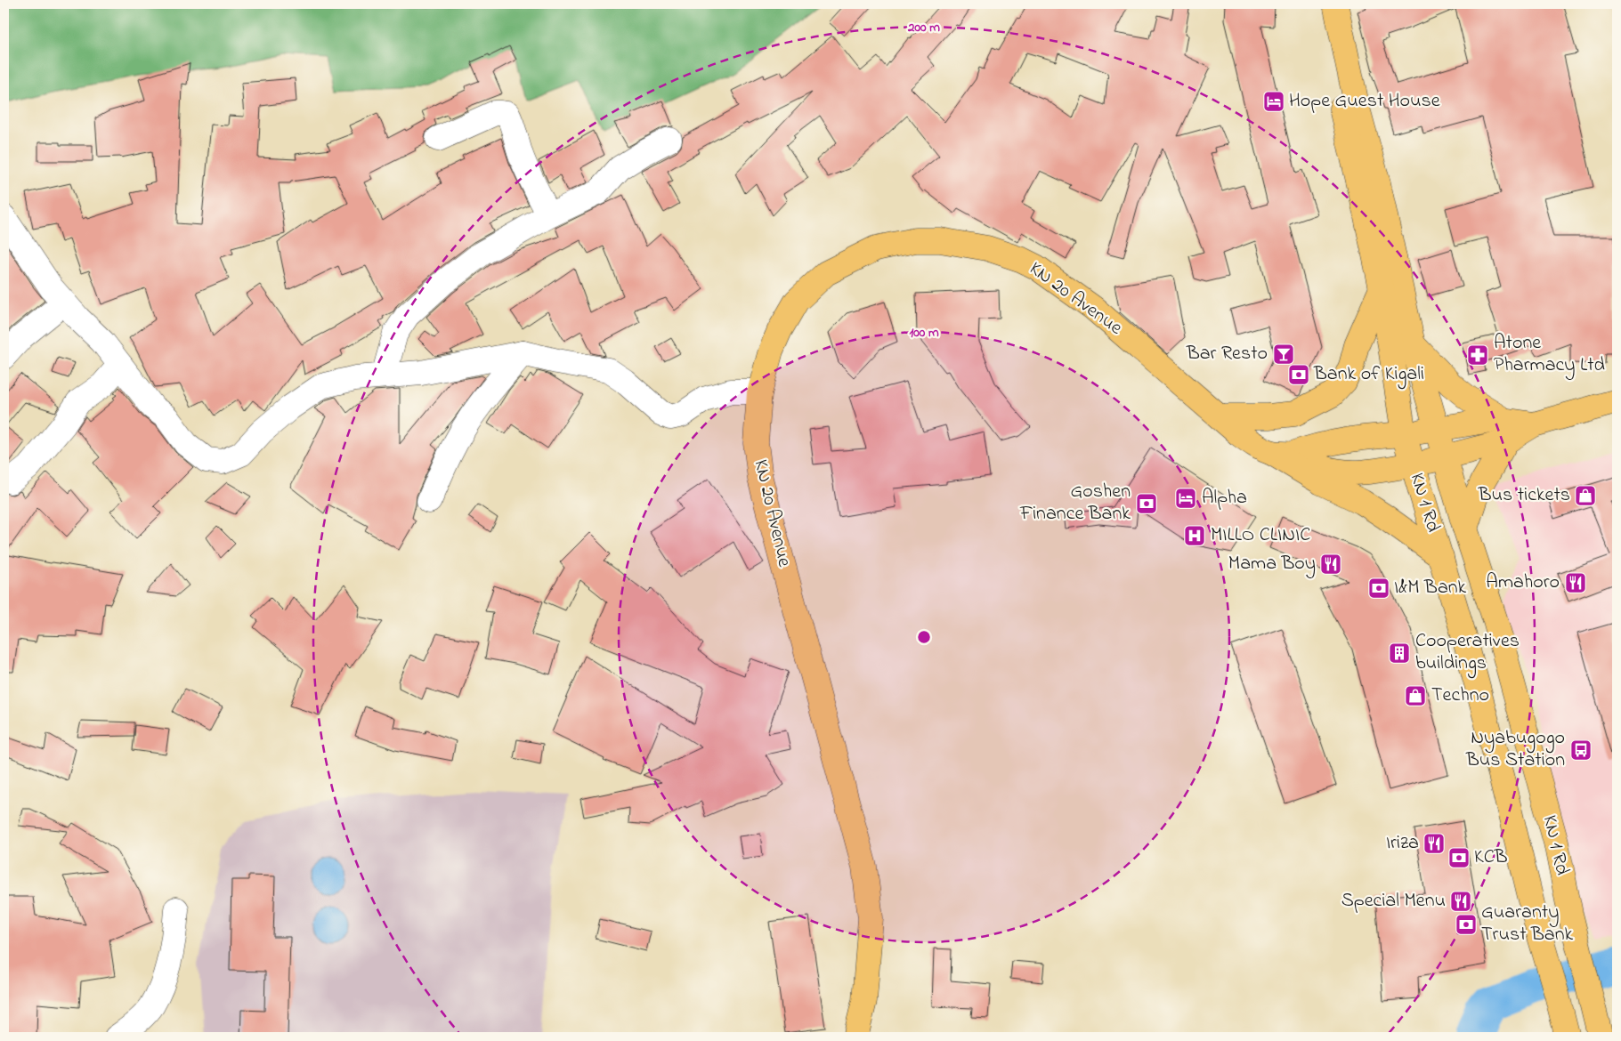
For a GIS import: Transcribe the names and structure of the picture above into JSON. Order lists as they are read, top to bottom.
{
  "streets": {
    "main road": ["KN 20 Avenue", "KN 1 Rd"]
  },
  "crossings": [
    ["KN 20 Avenue", "KN 1 Rd"]
  ],
  "places": {
    "hotel": ["Hope Guest House", "Alpha"],
    "bar": ["Bar Resto"],
    "pharmacy": ["Atone Pharmacy Ltd"],
    "bank": [
      "Bank of Kigali",
      "Goshen Finance Bank",
      "I&M Bank",
      "KCB",
      "Guaranty Trust Bank"
    ],
    "shop": ["Bus tickets", "Techno"],
    "hospital": ["MILLO CLINIC"],
    "restaurant": [
      "Mama Boy",
      "Amahoro",
      "Iriza",
      "Special Menu"
    ],
    "building": ["Cooperatives buildings"],
    "bus stop": ["Nyabugogo Bus Station"]
  },
  "rings": ["200 m", "100 m"]
}
